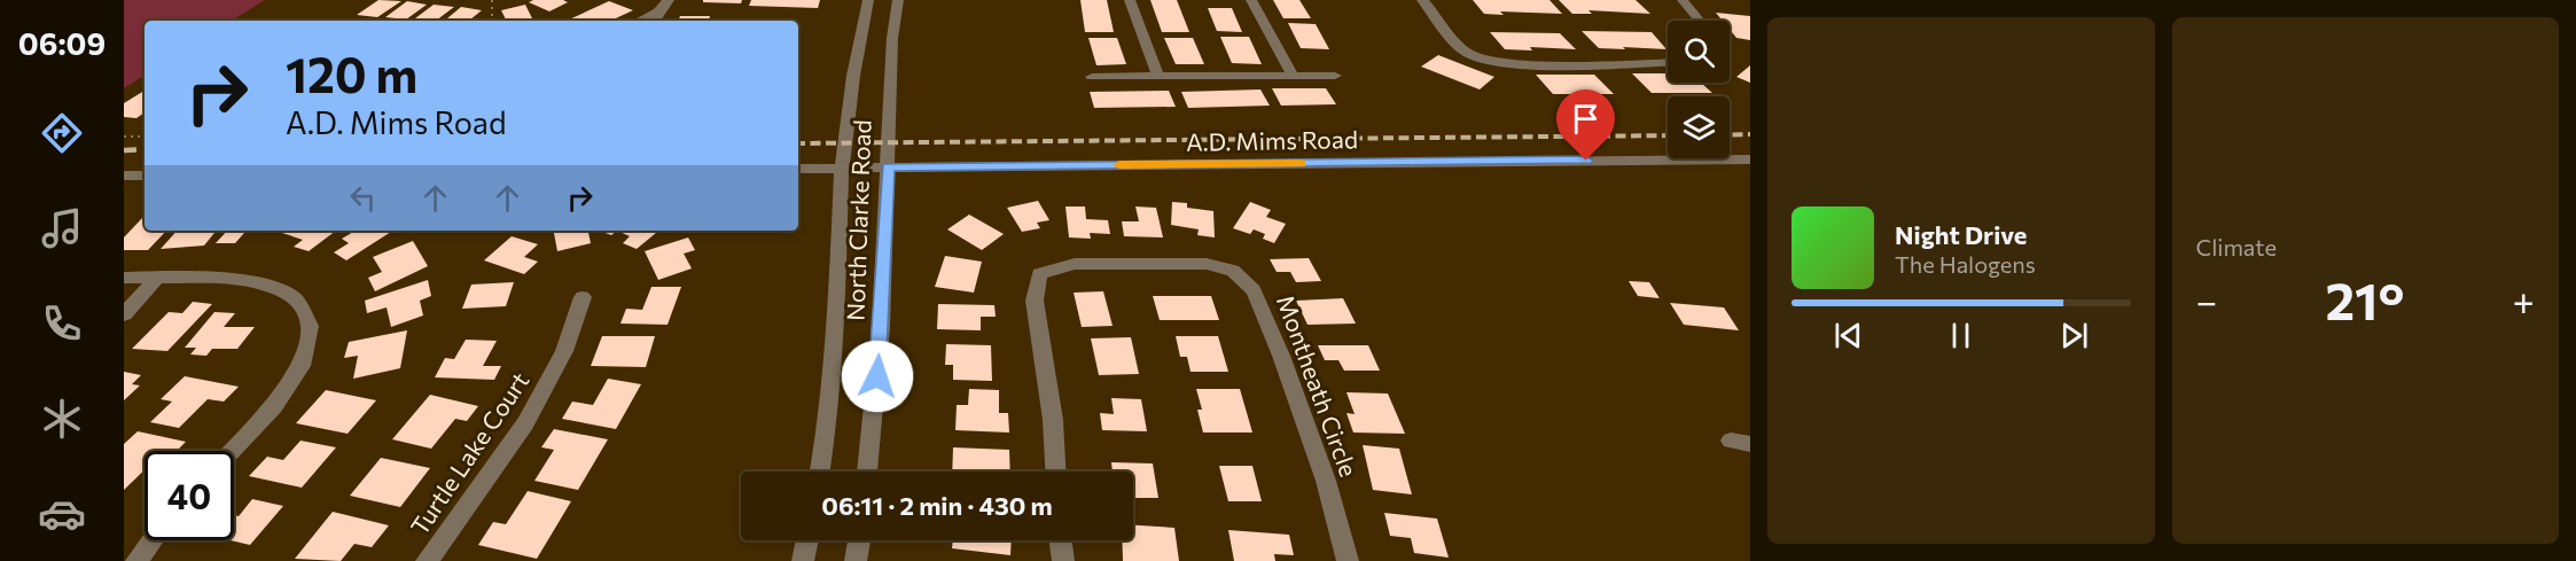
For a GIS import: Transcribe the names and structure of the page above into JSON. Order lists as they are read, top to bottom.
{
  "streets": {
    "street": [
      "A.D. Mims Road",
      "North Clarke Road",
      "Montheath Circle",
      "Turtle Lake Court"
    ]
  },
  "crossings": [
    ["A.D. Mims Road", "North Clarke Road"]
  ],
  "page": {
    "tabs": "06:09",
    "tile": "Climate",
    "turn": ["120 m", "A.D. Mims Road"],
    "song": ["Night Drive", "The Halogens"],
    "heat": ["−", "21°", "+"],
    "limit": "40",
    "trip": "06:11 · 2 min · 430 m"
  }
}
